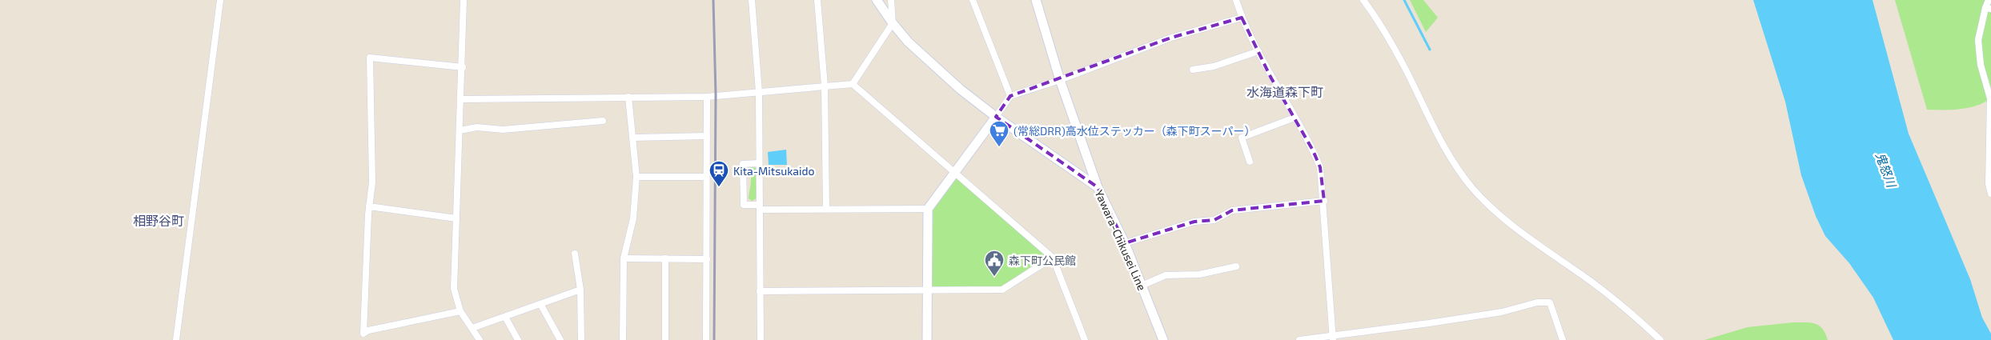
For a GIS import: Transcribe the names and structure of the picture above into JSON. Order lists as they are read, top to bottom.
{
  "streets": {
    "main road": ["Yawara-Chikusei Line"]
  },
  "districts": ["水海道森下町", "相野谷町"],
  "water": ["鬼怒川"],
  "places": {
    "supermarket": ["(常総DRR)高水位ステッカー（森下町スーパー）"],
    "station": ["Kita-Mitsukaido"],
    "public building": ["森下町公民館"]
  }
}
